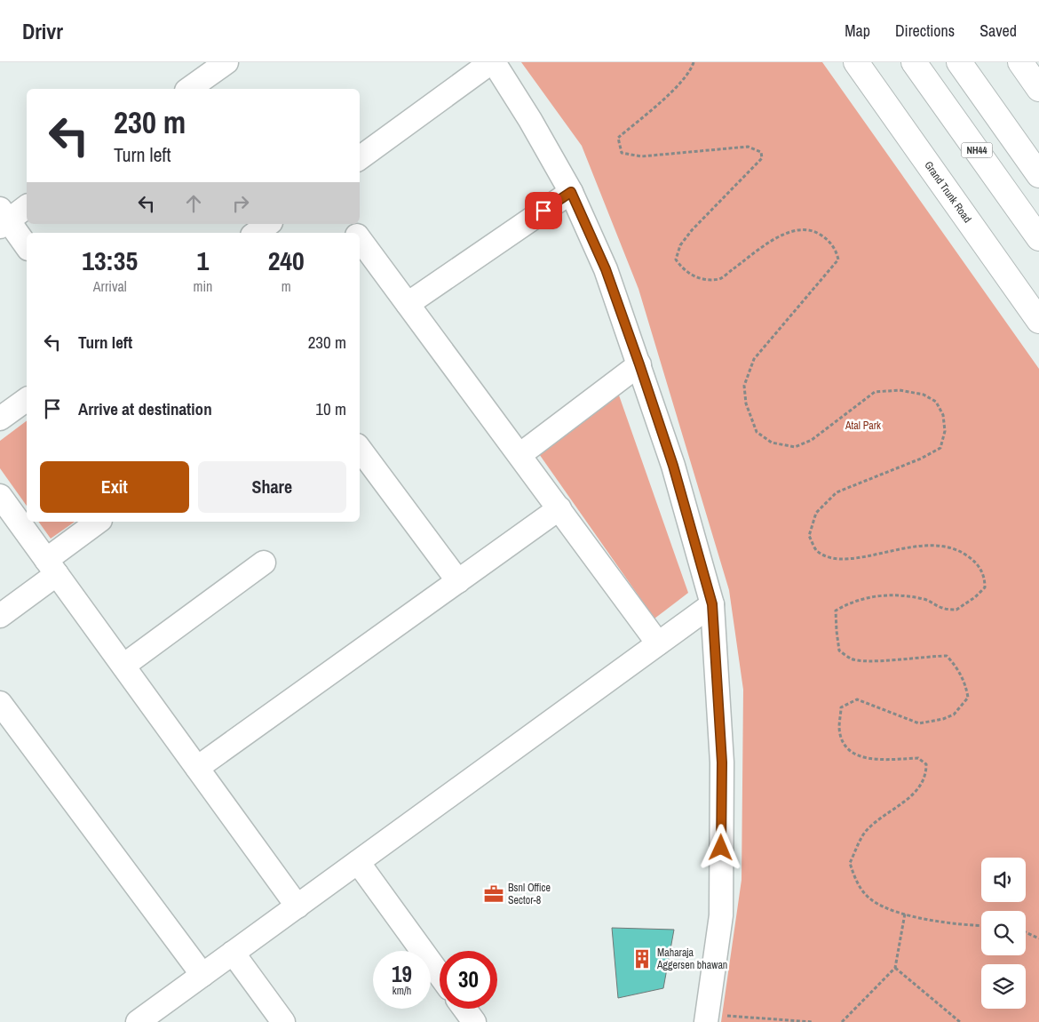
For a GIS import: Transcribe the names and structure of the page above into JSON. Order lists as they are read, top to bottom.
{
  "streets": {
    "main road": ["NH44", "Grand Trunk Road"]
  },
  "parks": ["Atal Park"],
  "places": {
    "office": ["Bsnl Office Sector-8"],
    "building": ["Maharaja Aggersen bhawan"]
  },
  "page": {
    "header": "Drivr",
    "nav": ["Map", "Directions", "Saved"],
    "turn": ["230 m", "Turn left"],
    "eta": [
      "13:35",
      "Arrival",
      "1",
      "min",
      "240",
      "m"
    ],
    "list": [
      {
        "name": "Turn left",
        "value": "230 m"
      },
      {
        "name": "Arrive at destination",
        "value": "10 m"
      }
    ],
    "buttons": ["Exit", "Share"],
    "speed": "19 km/h",
    "limit": "30"
  }
}
